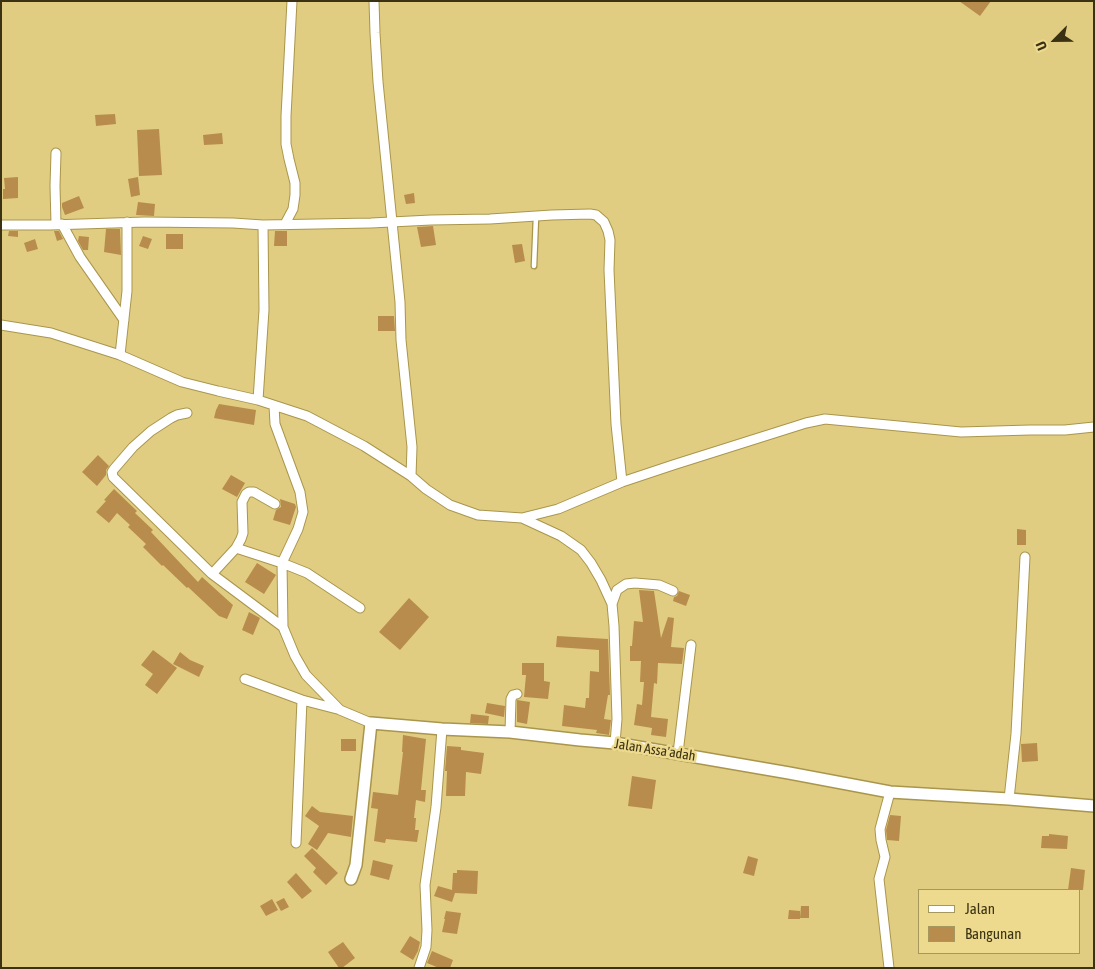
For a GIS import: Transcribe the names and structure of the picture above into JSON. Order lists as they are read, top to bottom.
{
  "streets": {
    "street": ["Jalan Assa'adah"]
  },
  "legend": ["Jalan", "Bangunan"],
  "north": "bottom left"
}
